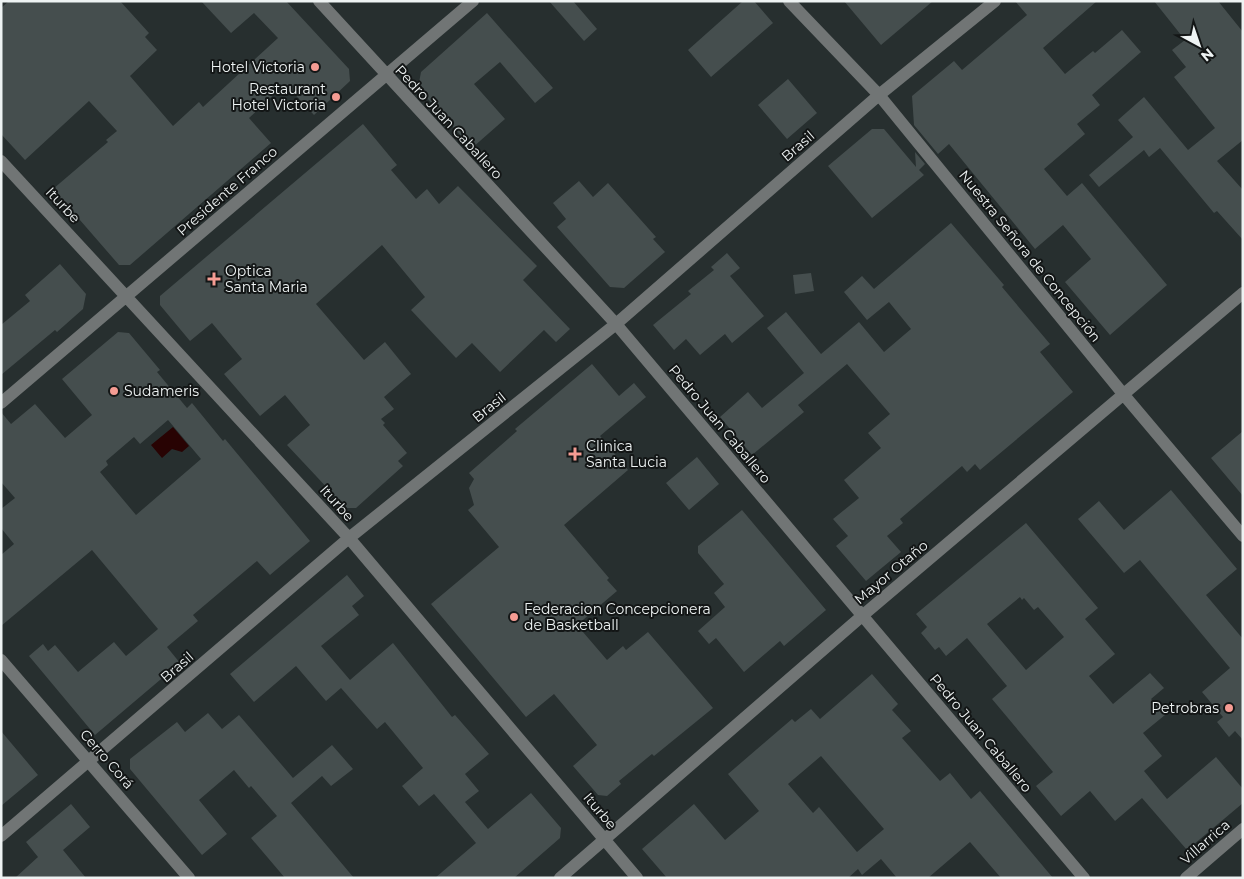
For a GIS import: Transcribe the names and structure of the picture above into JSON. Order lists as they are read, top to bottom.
{
  "streets": {
    "street": [
      "Pedro Juan Caballero",
      "Brasil",
      "Presidente Franco",
      "Iturbe",
      "Nuestra Señora de Concepción",
      "Mayor Otaño",
      "Cerro Corá",
      "Villarrica"
    ]
  },
  "crossings": [
    ["Pedro Juan Caballero", "Brasil"],
    ["Pedro Juan Caballero", "Presidente Franco"],
    ["Pedro Juan Caballero", "Mayor Otaño"],
    ["Brasil", "Iturbe"],
    ["Brasil", "Nuestra Señora de Concepción"],
    ["Brasil", "Cerro Corá"],
    ["Presidente Franco", "Iturbe"],
    ["Iturbe", "Mayor Otaño"],
    ["Nuestra Señora de Concepción", "Mayor Otaño"]
  ],
  "places": {
    "other": [
      "Hotel Victoria",
      "Restaurant Hotel Victoria",
      "Sudameris",
      "Federacion Concepcionera de Basketball",
      "Petrobras"
    ],
    "health": ["Optica Santa Maria", "Clinica Santa Lucia"]
  },
  "north": "bottom right"
}
